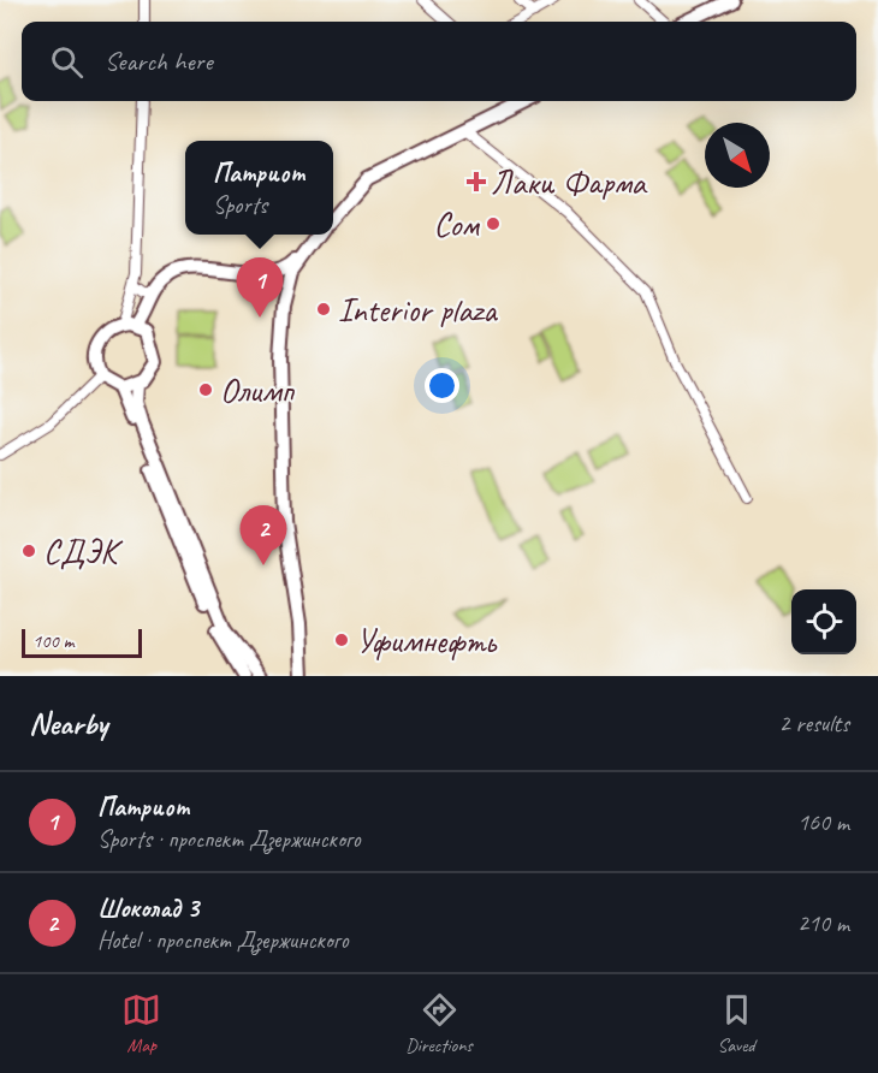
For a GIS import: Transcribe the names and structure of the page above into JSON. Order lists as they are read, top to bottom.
{
  "places": {
    "health": ["Лаки Фарма"],
    "other": [
      "Сом",
      "Interior plaza",
      "Олимп",
      "СДЭК",
      "Уфимнефть"
    ]
  },
  "scale_bar": "100 m",
  "north": "bottom right",
  "page": {
    "search": "Search here",
    "popup": ["Патриот", "Sports"],
    "pins": ["1", "2"],
    "scale": "100 m",
    "heading": ["Nearby", "2 results"],
    "list": [
      {
        "mark": "1",
        "name": "Патриот",
        "note": "Sports · проспект Дзержинского",
        "value": "160 m"
      },
      {
        "mark": "2",
        "name": "Шоколад 3",
        "note": "Hotel · проспект Дзержинского",
        "value": "210 m"
      }
    ],
    "nav": ["Map", "Directions", "Saved"]
  }
}
